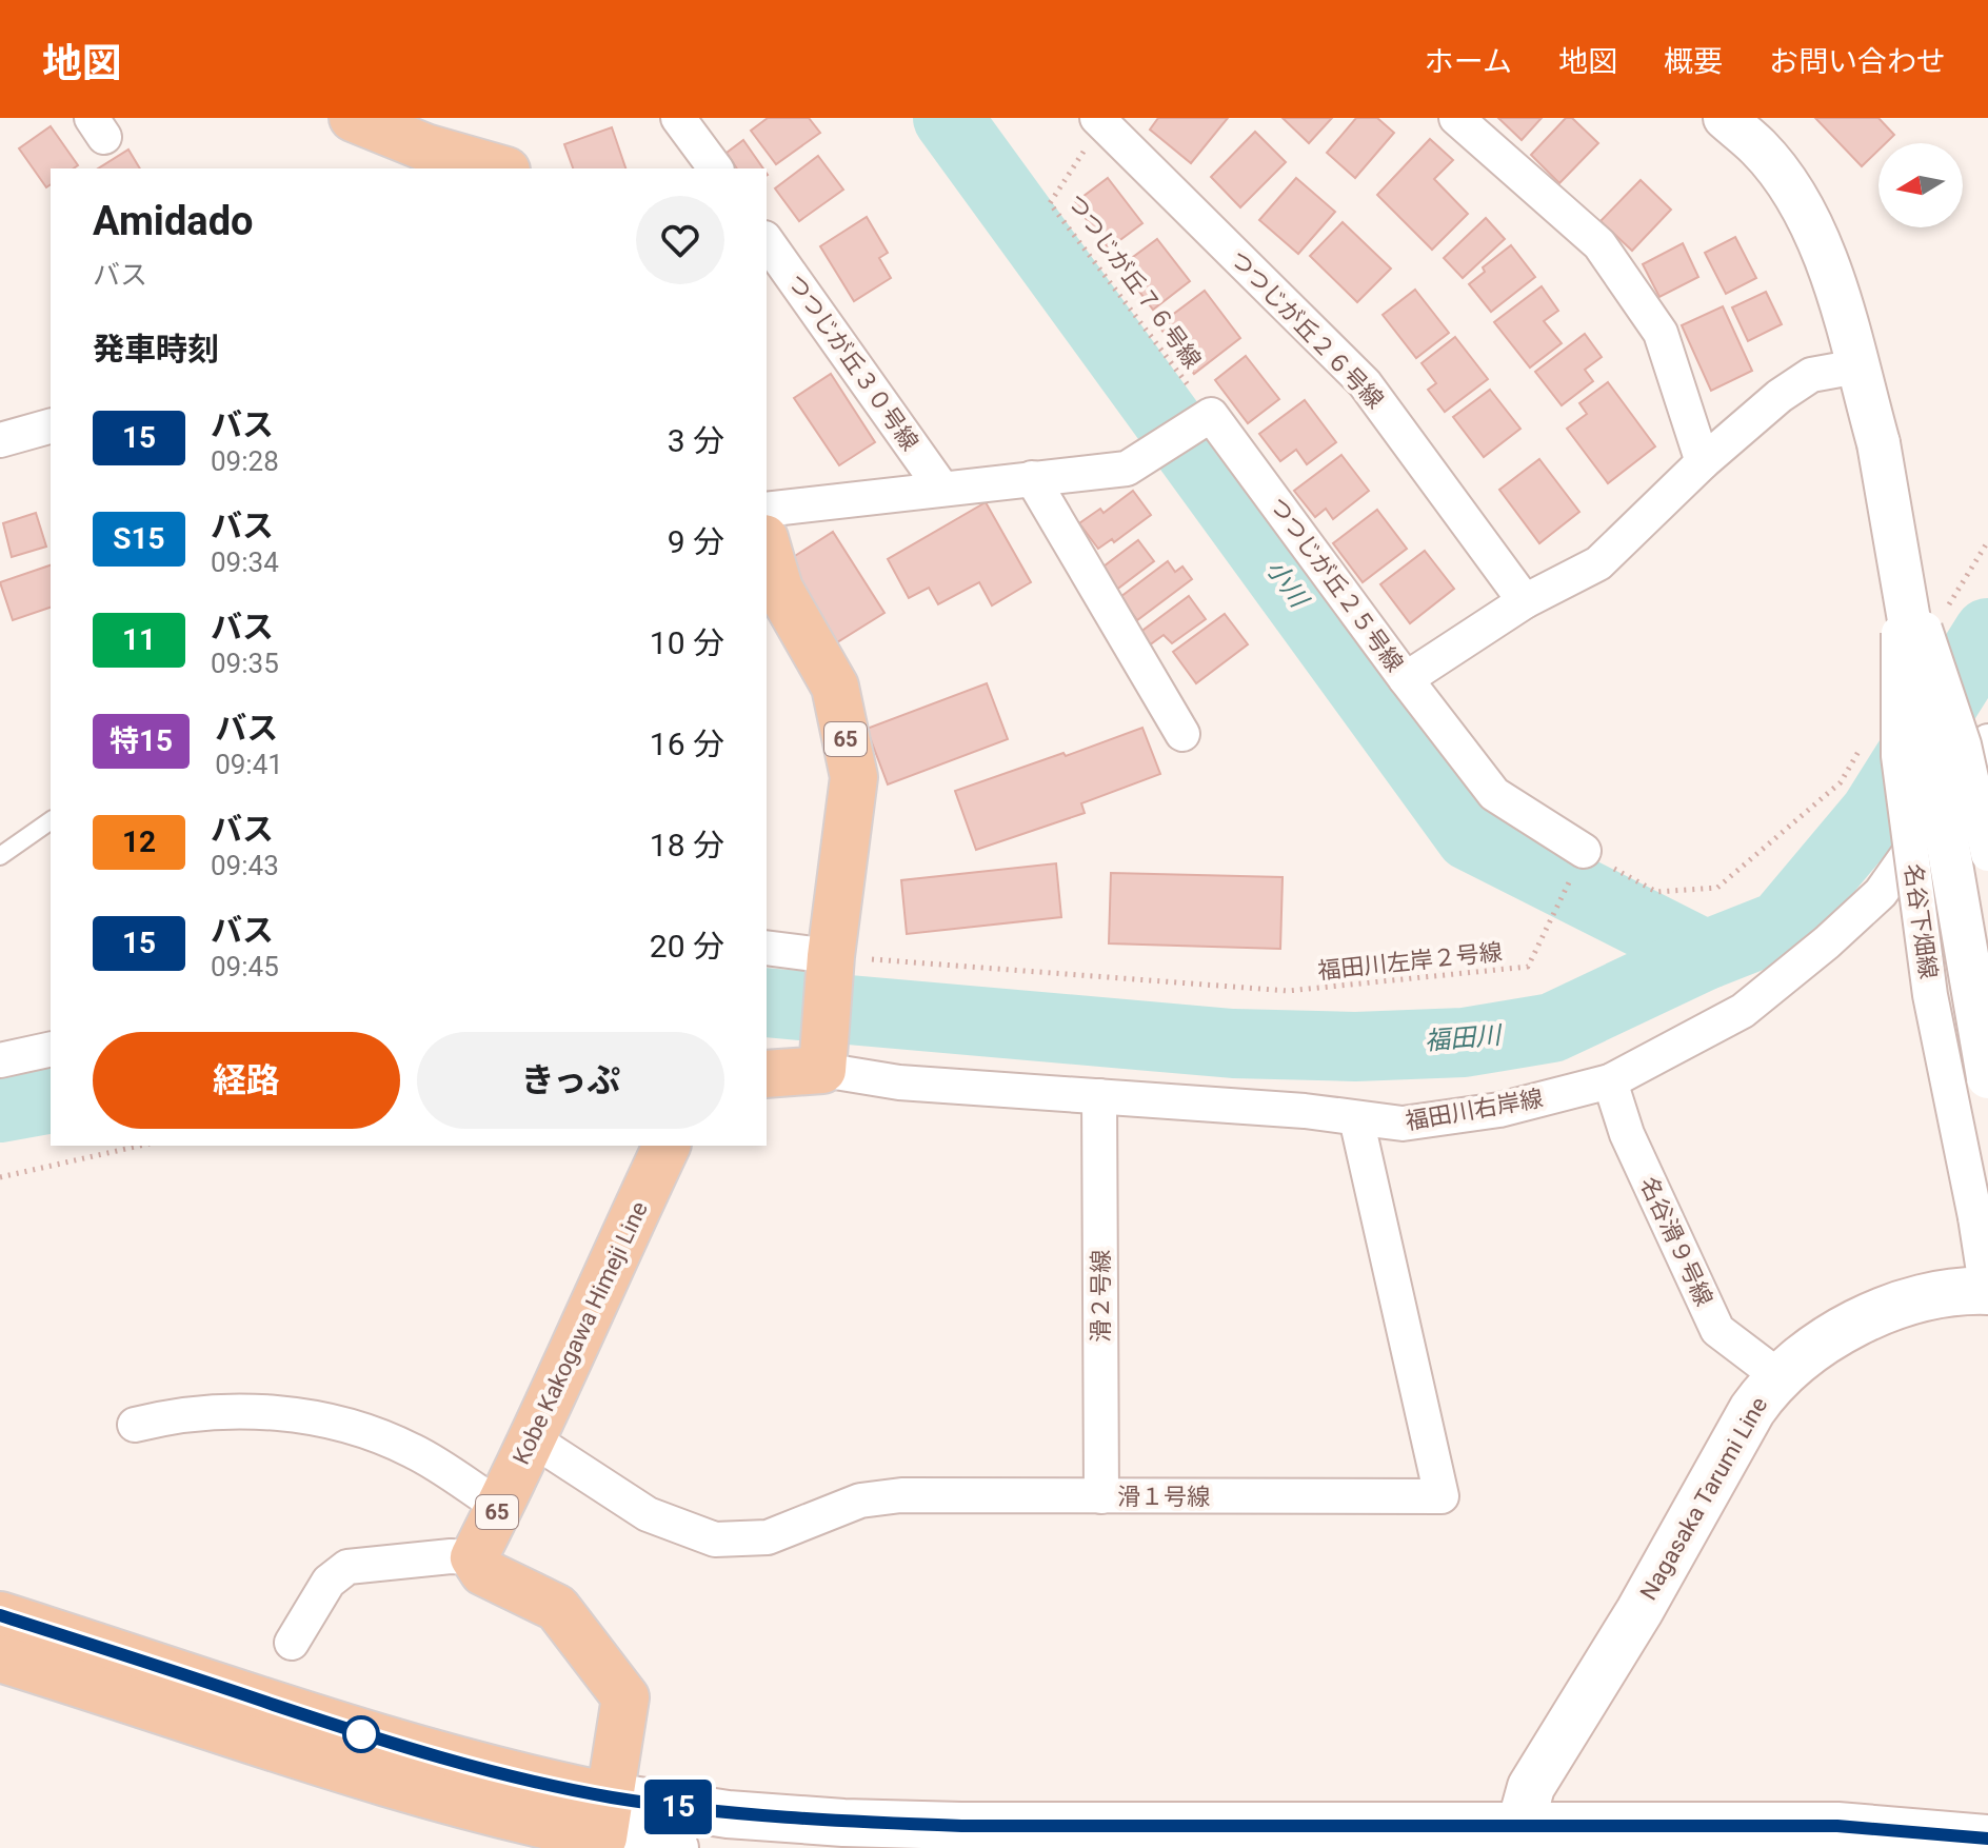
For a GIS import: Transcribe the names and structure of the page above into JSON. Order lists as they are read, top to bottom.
{
  "streets": {
    "main road": ["65", "Kobe Kakogawa Himeji Line", "Nagasaka Tarumi Line"],
    "street": [
      "つつじが丘２６号線",
      "つつじが丘３０号線",
      "つつじが丘２５号線",
      "名谷下畑線",
      "福田川右岸線",
      "名谷滑９号線",
      "滑２号線",
      "滑１号線"
    ],
    "path": ["つつじが丘７６号線", "福田川左岸２号線"]
  },
  "crossings": [
    ["つつじが丘７６号線", "つつじが丘２６号線"],
    ["つつじが丘７６号線", "つつじが丘２５号線"],
    ["つつじが丘２６号線", "つつじが丘２５号線"],
    ["つつじが丘２５号線", "名谷下畑線"],
    ["65", "福田川左岸２号線"],
    ["65", "福田川右岸線"],
    ["65", "Kobe Kakogawa Himeji Line"],
    ["名谷下畑線", "Nagasaka Tarumi Line"],
    ["福田川右岸線", "名谷滑９号線"],
    ["福田川右岸線", "滑２号線"],
    ["福田川右岸線", "滑１号線"],
    ["名谷滑９号線", "Nagasaka Tarumi Line"],
    ["滑２号線", "滑１号線"],
    ["Kobe Kakogawa Himeji Line", "滑１号線"]
  ],
  "water": ["小川", "福田川"],
  "lines": ["bus line 15"],
  "north": "left",
  "page": {
    "header": "地図",
    "nav": [
      "ホーム",
      "地図",
      "概要",
      "お問い合わせ"
    ],
    "on_map": "15",
    "heading": [
      ["Amidado", "バス"],
      "発車時刻"
    ],
    "list": [
      {
        "mark": "15",
        "name": "バス",
        "note": "09:28",
        "value": "3 分"
      },
      {
        "mark": "S15",
        "name": "バス",
        "note": "09:34",
        "value": "9 分"
      },
      {
        "mark": "11",
        "name": "バス",
        "note": "09:35",
        "value": "10 分"
      },
      {
        "mark": "特15",
        "name": "バス",
        "note": "09:41",
        "value": "16 分"
      },
      {
        "mark": "12",
        "name": "バス",
        "note": "09:43",
        "value": "18 分"
      },
      {
        "mark": "15",
        "name": "バス",
        "note": "09:45",
        "value": "20 分"
      }
    ],
    "buttons": ["経路", "きっぷ"]
  }
}
